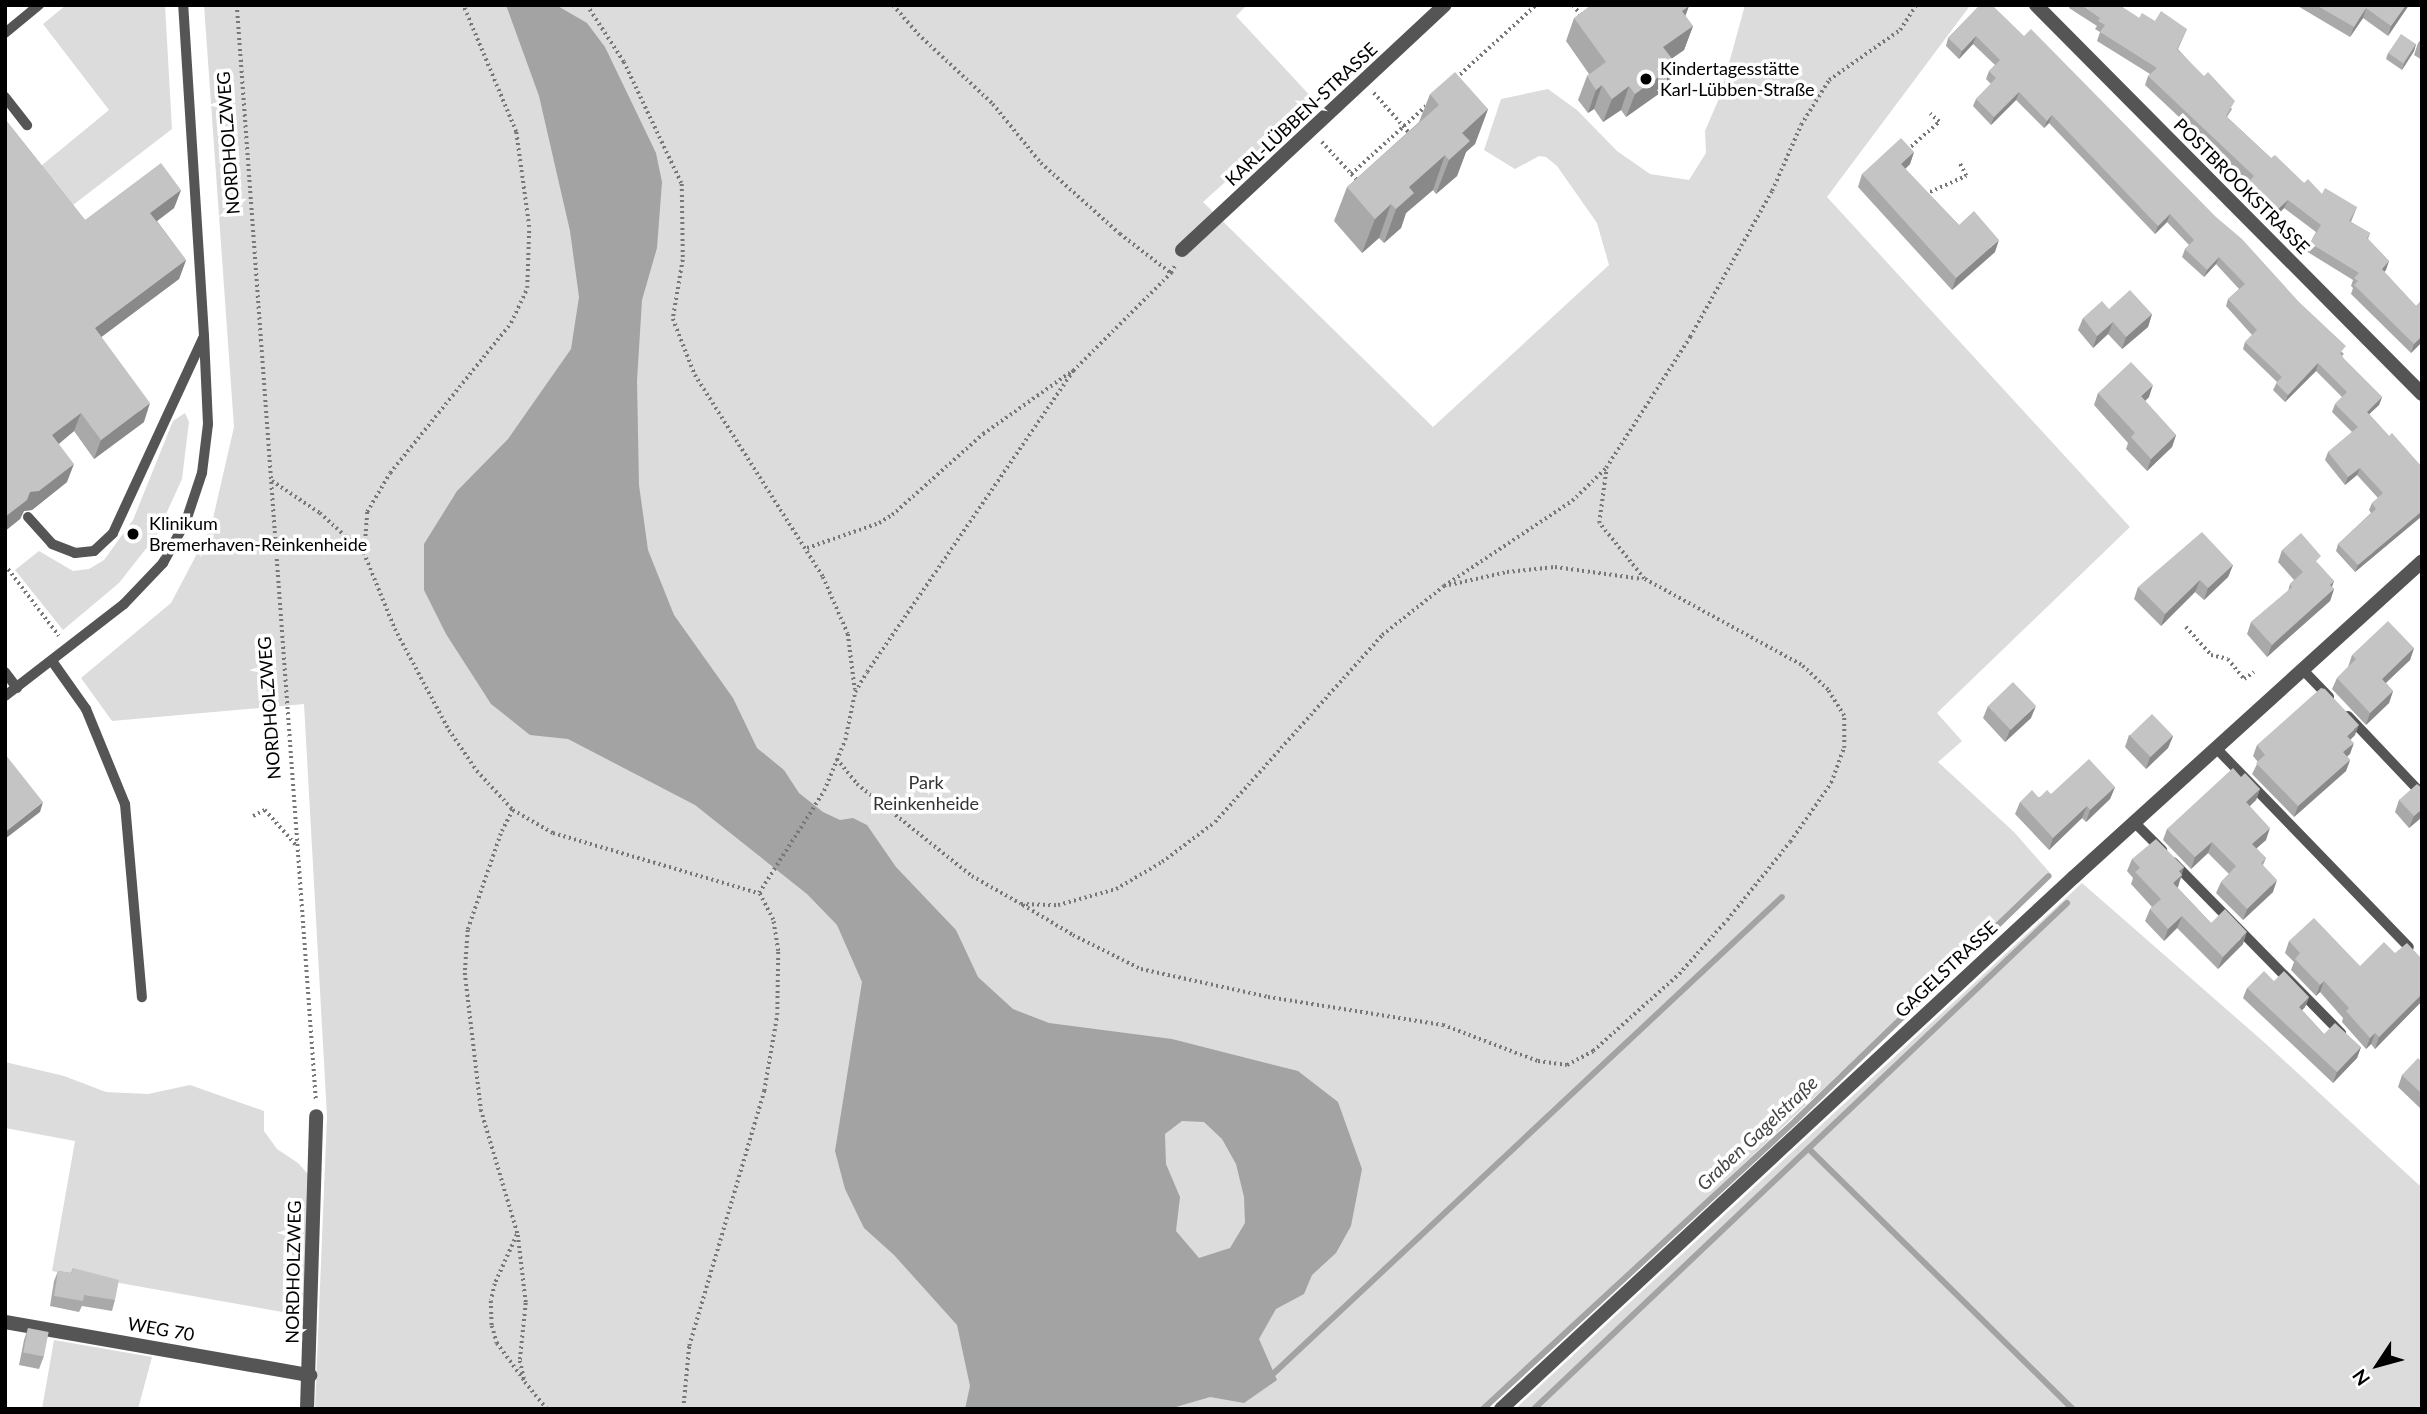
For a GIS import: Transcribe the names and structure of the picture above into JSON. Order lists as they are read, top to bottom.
{
  "streets": {
    "street": [
      "KARL-LÜBBEN-STRASSE",
      "NORDHOLZWEG",
      "POSTBROOKSTRASSE",
      "GAGELSTRASSE",
      "WEG 70"
    ]
  },
  "crossings": [
    ["NORDHOLZWEG", "WEG 70"]
  ],
  "water": ["Graben Gagelstraße"],
  "parks": ["Park Reinkenheide"],
  "places": ["Kindertagesstätte Karl-Lübben-Straße", "Klinikum Bremerhaven-Reinkenheide"],
  "north": "bottom left"
}
